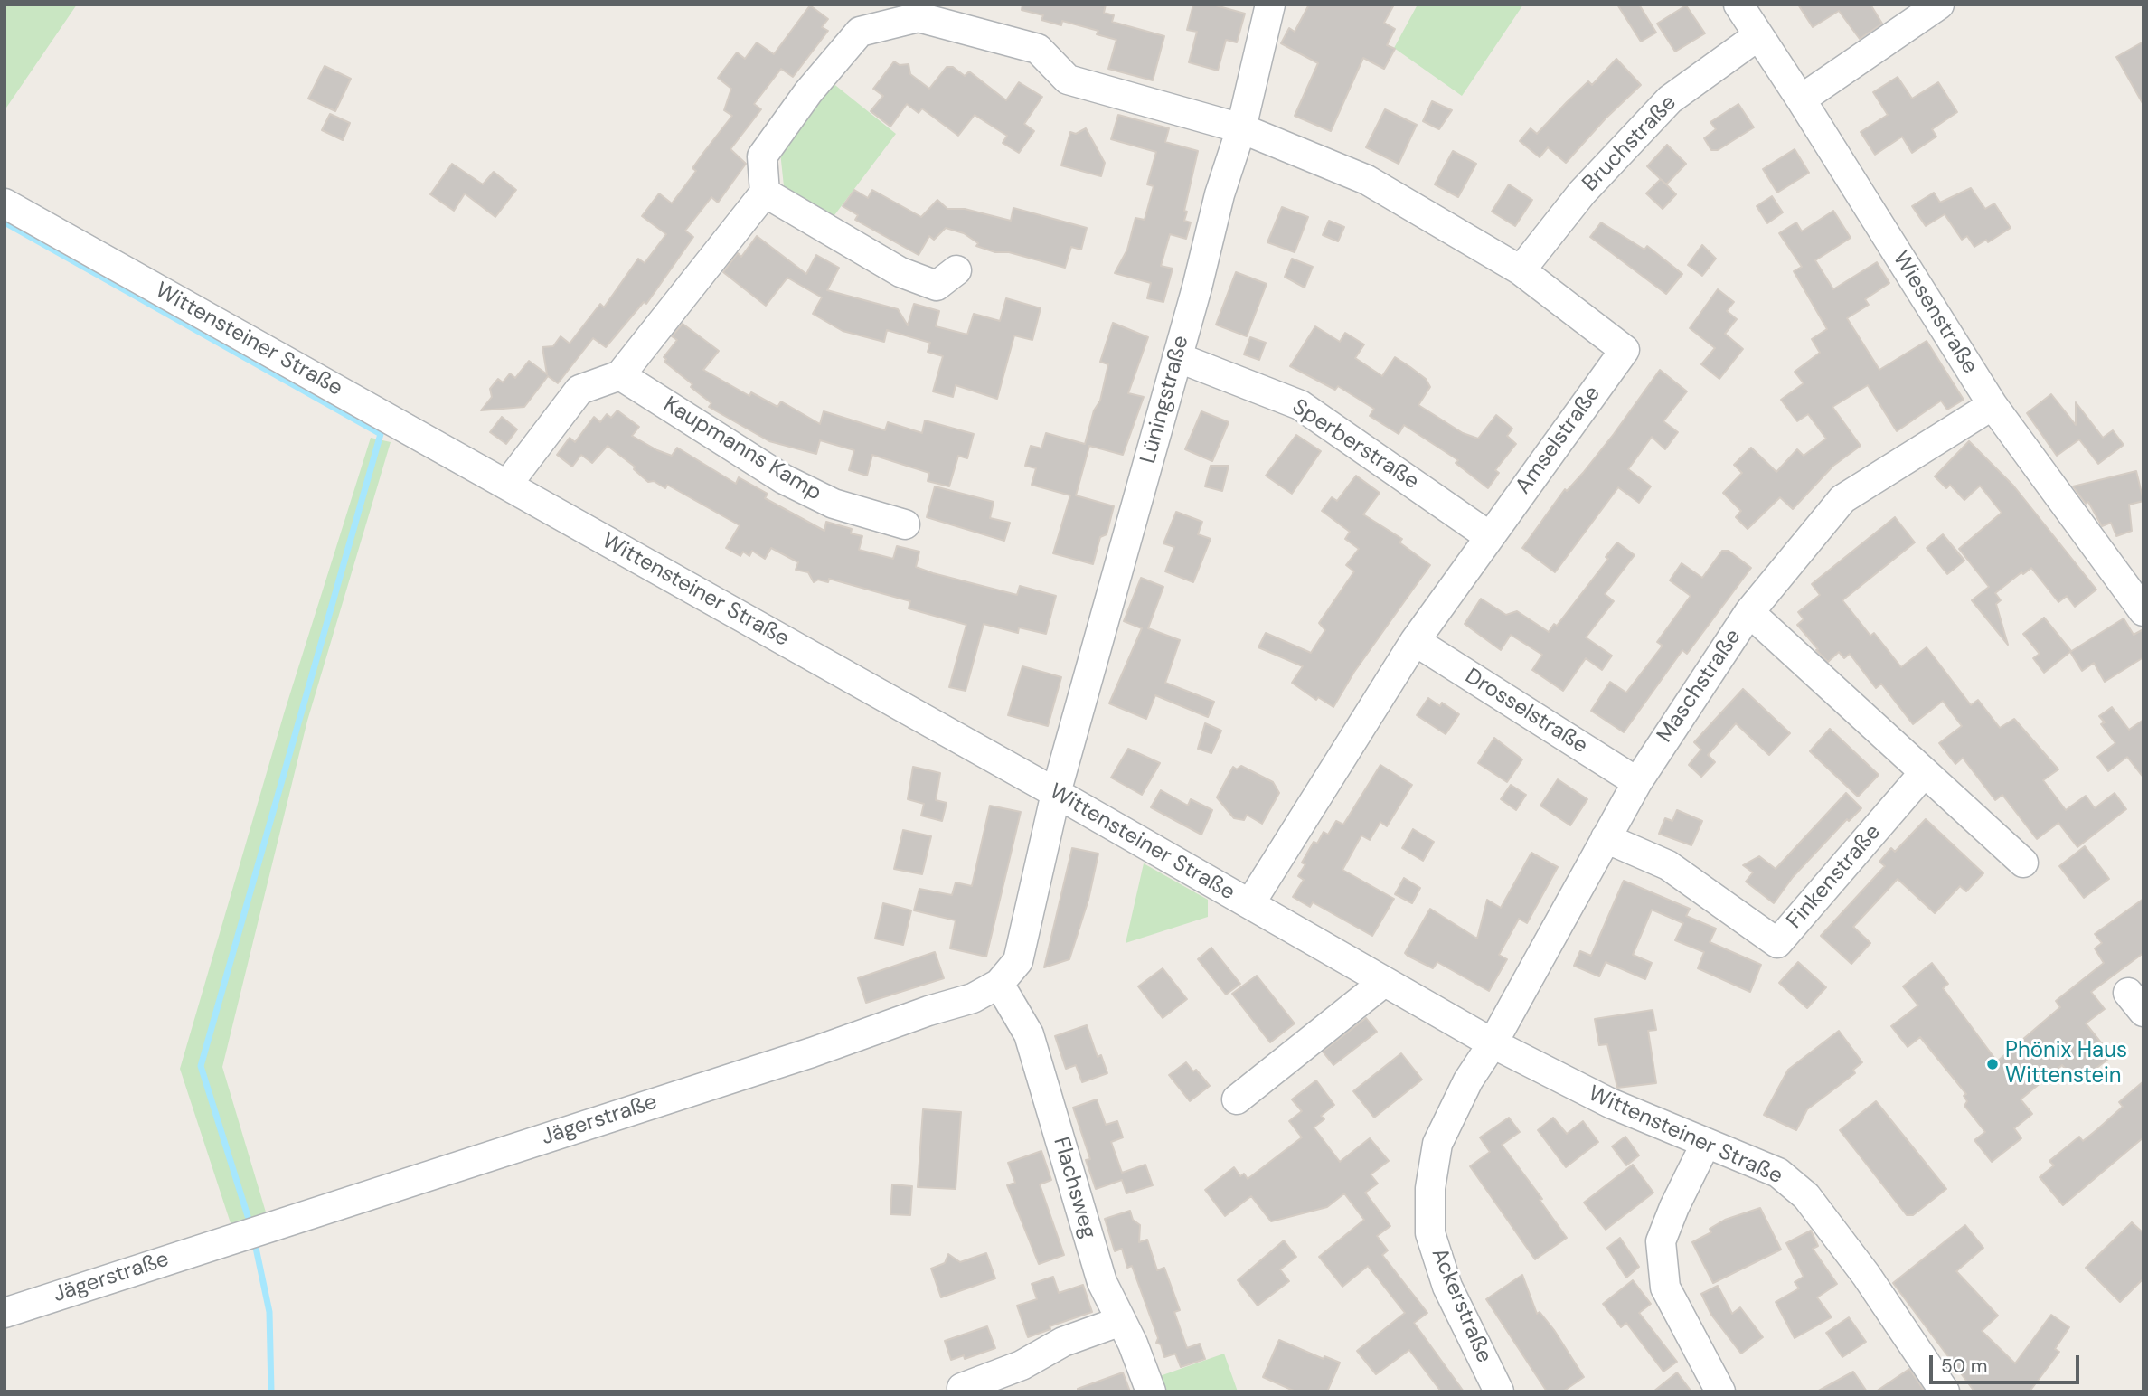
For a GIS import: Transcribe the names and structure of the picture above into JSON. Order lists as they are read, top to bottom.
{
  "streets": {
    "street": [
      "Bruchstraße",
      "Wiesenstraße",
      "Wittensteiner Straße",
      "Lüningstraße",
      "Amselstraße",
      "Sperberstraße",
      "Kaupmanns Kamp",
      "Maschstraße",
      "Drosselstraße",
      "Finkenstraße",
      "Jägerstraße",
      "Flachsweg",
      "Ackerstraße"
    ]
  },
  "crossings": [
    ["Bruchstraße", "Wiesenstraße"],
    ["Bruchstraße", "Amselstraße"],
    ["Wiesenstraße", "Maschstraße"],
    ["Wittensteiner Straße", "Lüningstraße"],
    ["Wittensteiner Straße", "Amselstraße"],
    ["Wittensteiner Straße", "Maschstraße"],
    ["Wittensteiner Straße", "Jägerstraße"],
    ["Wittensteiner Straße", "Ackerstraße"],
    ["Lüningstraße", "Amselstraße"],
    ["Lüningstraße", "Sperberstraße"],
    ["Lüningstraße", "Jägerstraße"],
    ["Amselstraße", "Sperberstraße"],
    ["Amselstraße", "Drosselstraße"],
    ["Maschstraße", "Drosselstraße"],
    ["Maschstraße", "Finkenstraße"],
    ["Maschstraße", "Ackerstraße"],
    ["Jägerstraße", "Flachsweg"]
  ],
  "places": ["Phönix Haus Wittenstein"],
  "scale_bar": "50 m"
}
